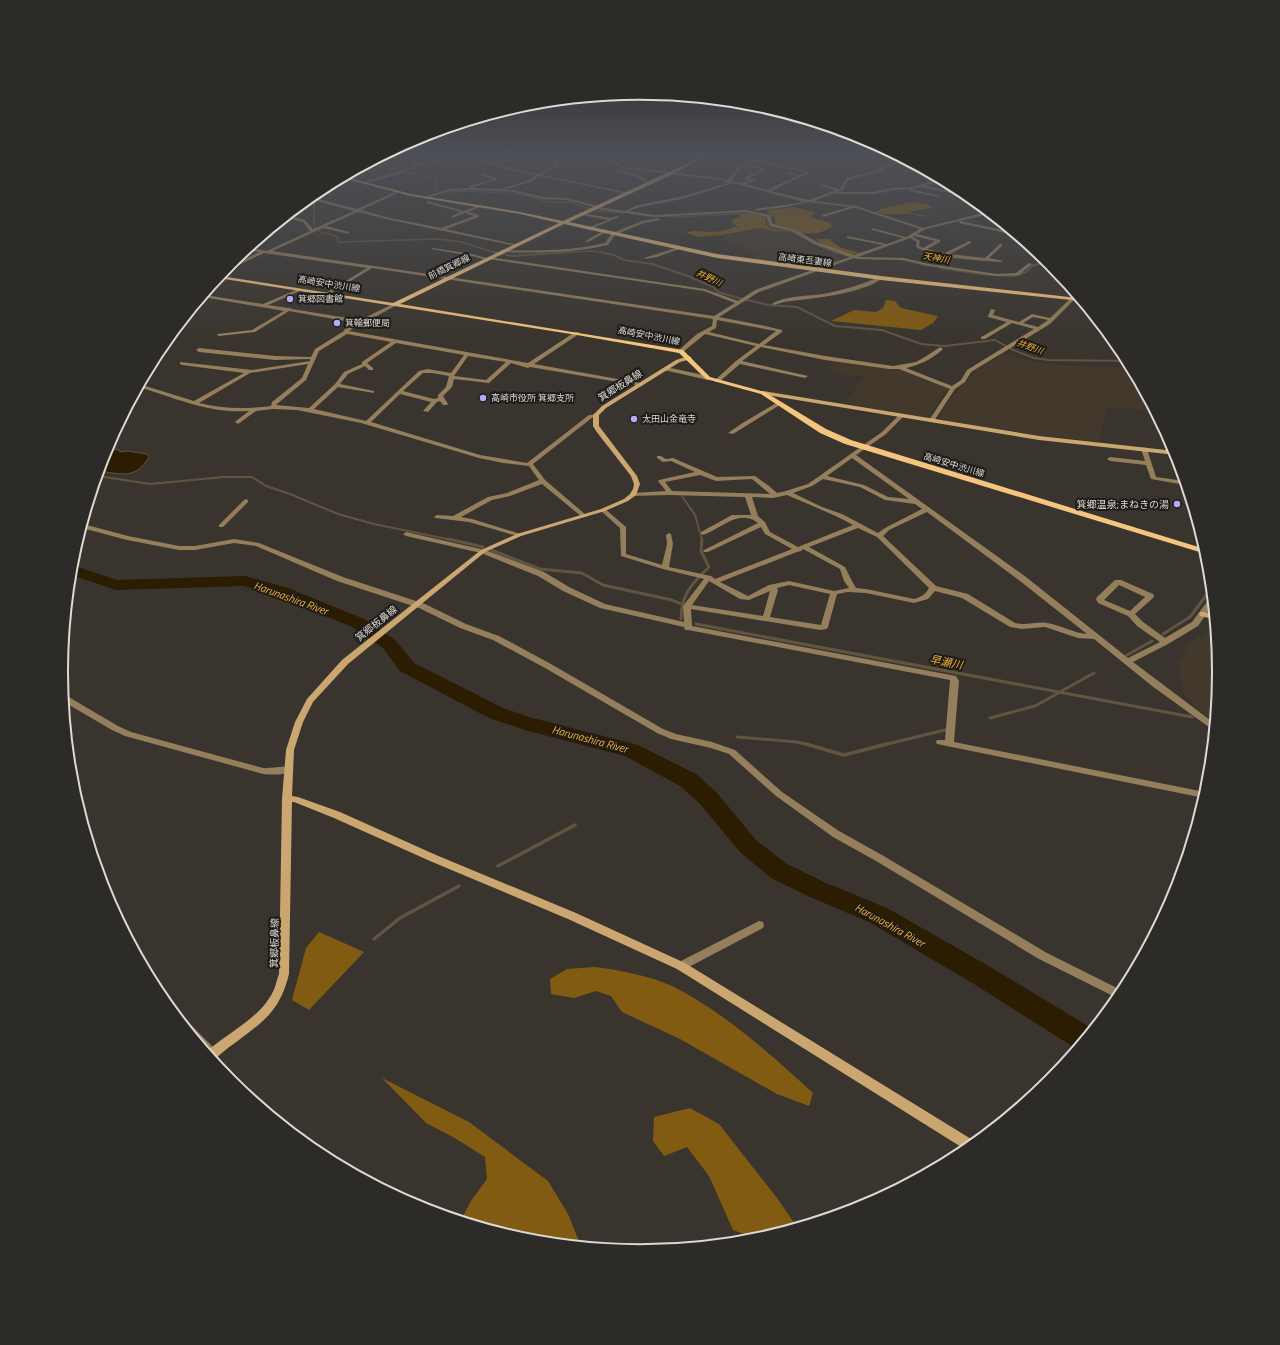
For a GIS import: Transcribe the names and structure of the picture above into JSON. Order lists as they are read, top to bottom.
{
  "streets": {
    "main road": [
      "高崎東吾妻線",
      "前橋箕郷線",
      "高崎安中渋川線",
      "箕郷板鼻線"
    ]
  },
  "crossings": [
    ["高崎東吾妻線", "前橋箕郷線"],
    ["前橋箕郷線", "高崎安中渋川線"],
    ["高崎安中渋川線", "箕郷板鼻線"]
  ],
  "water": [
    "天神川",
    "井野川",
    "Harunashira River",
    "早瀬川"
  ],
  "places": [
    "箕郷図書館",
    "箕輪郵便局",
    "高崎市役所 箕郷支所",
    "太田山金竜寺",
    "箕郷温泉;まねきの湯"
  ]
}
